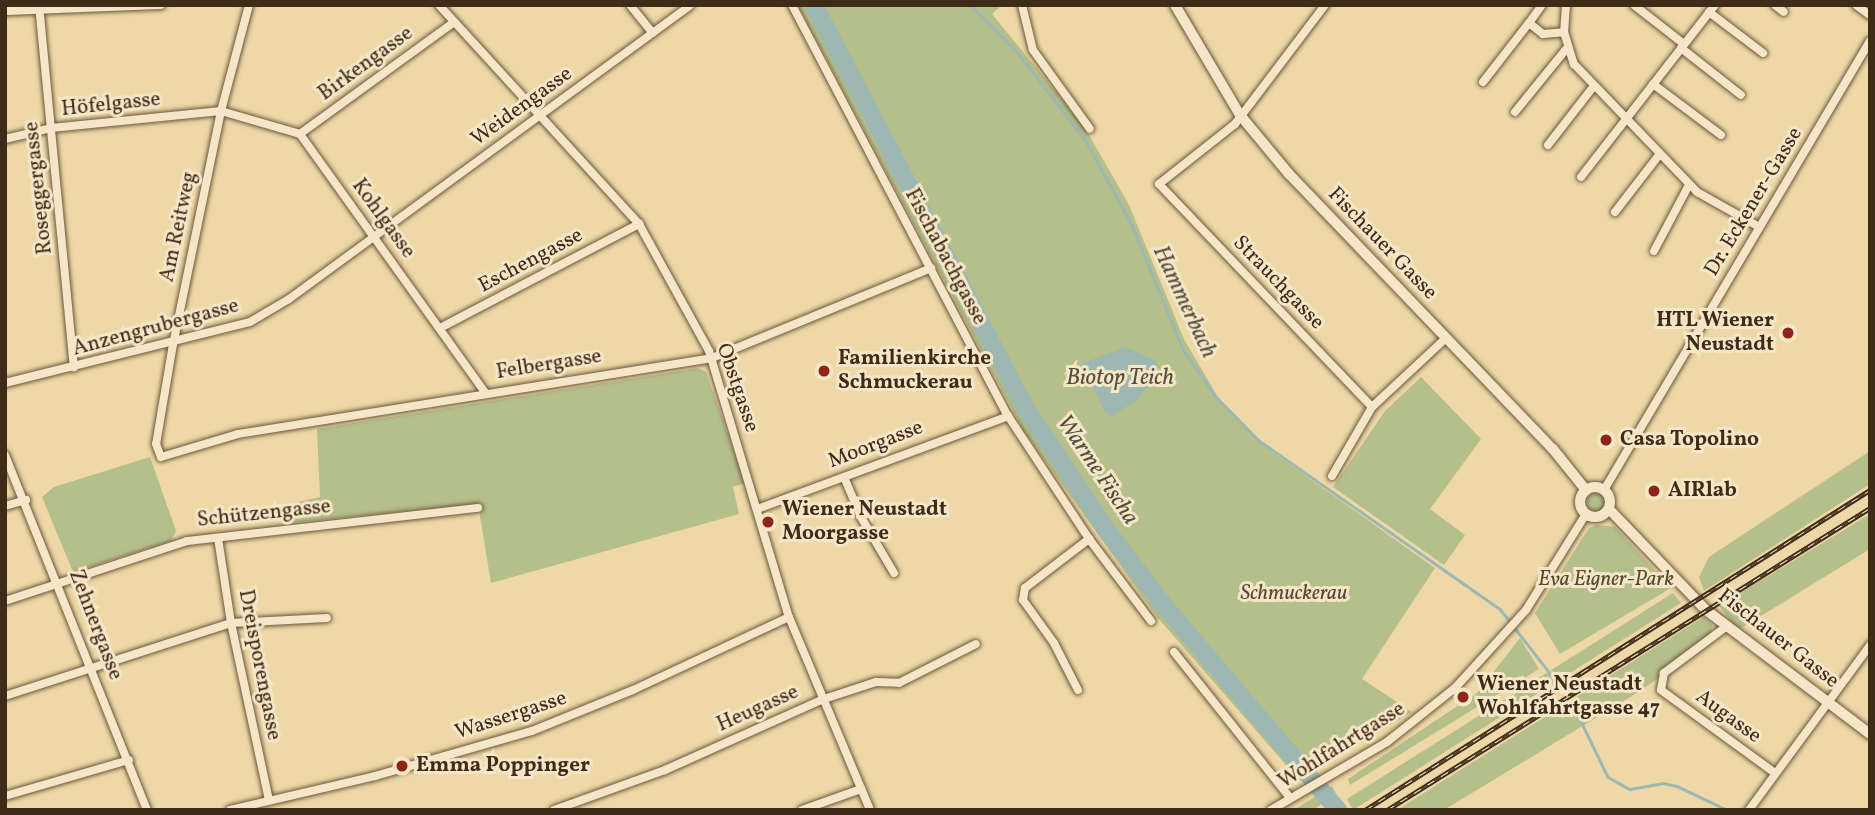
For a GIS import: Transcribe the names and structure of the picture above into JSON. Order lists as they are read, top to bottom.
{
  "streets": {
    "main road": ["Fischauer Gasse"],
    "street": [
      "Birkengasse",
      "Höfelgasse",
      "Weidengasse",
      "Roseggergasse",
      "Dr. Eckener-Gasse",
      "Kohlgasse",
      "Am Reitweg",
      "Fischabachgasse",
      "Eschengasse",
      "Strauchgasse",
      "Anzengrubergasse",
      "Felbergasse",
      "Obstgasse",
      "Moorgasse",
      "Schützengasse",
      "Zehnergasse",
      "Dreisporengasse",
      "Heugasse",
      "Wassergasse",
      "Augasse",
      "Wohlfahrtgasse"
    ]
  },
  "crossings": [
    ["Birkengasse", "Kohlgasse"],
    ["Birkengasse", "Obstgasse"],
    ["Höfelgasse", "Roseggergasse"],
    ["Höfelgasse", "Am Reitweg"],
    ["Weidengasse", "Kohlgasse"],
    ["Weidengasse", "Anzengrubergasse"],
    ["Weidengasse", "Obstgasse"],
    ["Roseggergasse", "Anzengrubergasse"],
    ["Dr. Eckener-Gasse", "Fischauer Gasse"],
    ["Dr. Eckener-Gasse", "Wohlfahrtgasse"],
    ["Kohlgasse", "Eschengasse"],
    ["Kohlgasse", "Anzengrubergasse"],
    ["Kohlgasse", "Felbergasse"],
    ["Am Reitweg", "Anzengrubergasse"],
    ["Am Reitweg", "Felbergasse"],
    ["Fischauer Gasse", "Strauchgasse"],
    ["Fischauer Gasse", "Augasse"],
    ["Fischauer Gasse", "Wohlfahrtgasse"],
    ["Fischabachgasse", "Felbergasse"],
    ["Fischabachgasse", "Moorgasse"],
    ["Eschengasse", "Obstgasse"],
    ["Felbergasse", "Obstgasse"],
    ["Obstgasse", "Moorgasse"],
    ["Obstgasse", "Heugasse"],
    ["Obstgasse", "Wassergasse"],
    ["Schützengasse", "Zehnergasse"],
    ["Schützengasse", "Dreisporengasse"],
    ["Dreisporengasse", "Wassergasse"]
  ],
  "water": ["Hammerbach", "Biotop Teich", "Warme Fischa"],
  "parks": ["Eva Eigner-Park", "Schmuckerau"],
  "places": [
    "HTL Wiener Neustadt",
    "Familienkirche Schmuckerau",
    "Casa Topolino",
    "AIRlab",
    "Wiener Neustadt Moorgasse",
    "Wiener Neustadt Wohlfahrtgasse 47",
    "Emma Poppinger"
  ]
}
